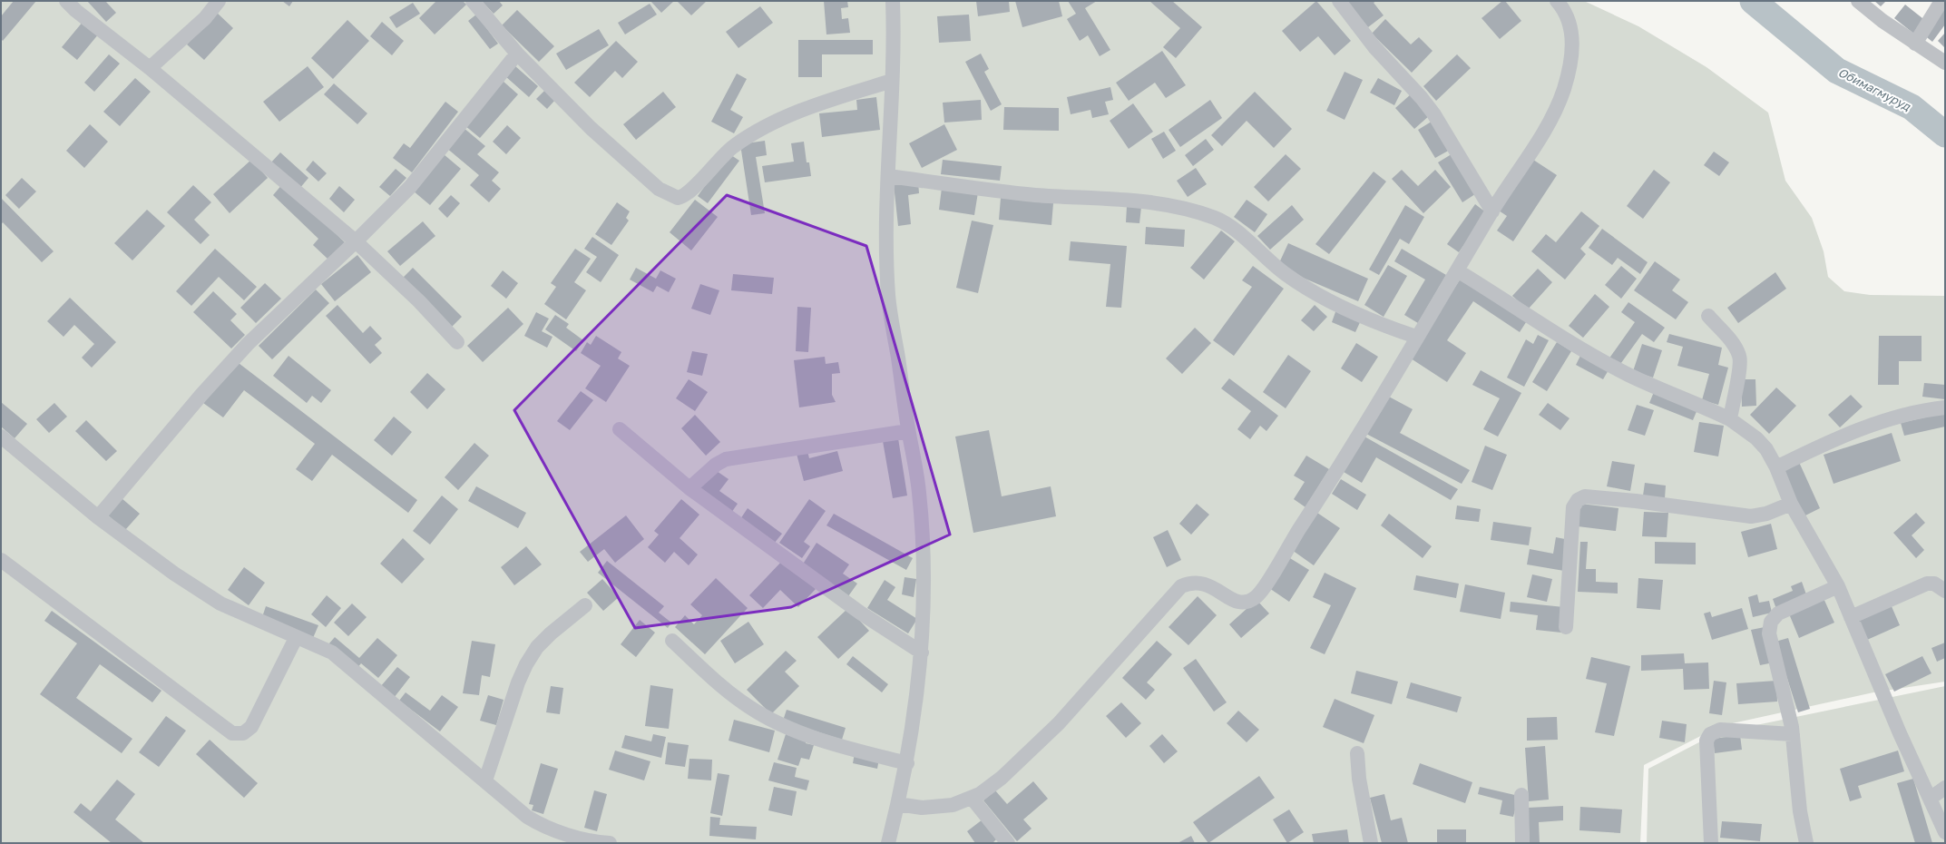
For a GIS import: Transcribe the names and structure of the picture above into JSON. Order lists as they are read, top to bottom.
{
  "water": ["Обимагмуруд"]
}
